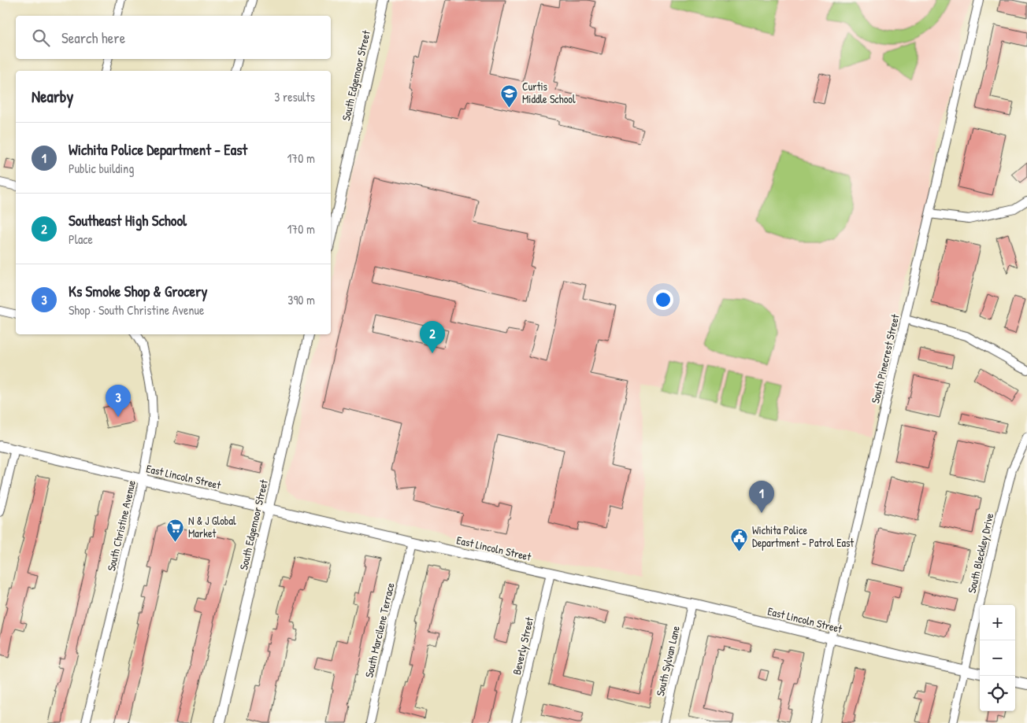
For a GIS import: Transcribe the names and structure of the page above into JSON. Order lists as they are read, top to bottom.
{
  "streets": {
    "street": [
      "South Edgemoor Street",
      "South Pinecrest Street",
      "East Lincoln Street",
      "South Christine Avenue",
      "South Bleckley Drive",
      "South Marcilene Terrace",
      "Beverly Street",
      "South Sylvan Lane"
    ]
  },
  "crossings": [
    ["South Edgemoor Street", "East Lincoln Street"],
    ["South Pinecrest Street", "East Lincoln Street"],
    ["East Lincoln Street", "South Christine Avenue"],
    ["East Lincoln Street", "South Bleckley Drive"],
    ["East Lincoln Street", "South Marcilene Terrace"],
    ["East Lincoln Street", "Beverly Street"],
    ["East Lincoln Street", "South Sylvan Lane"]
  ],
  "places": {
    "school or university": ["Curtis Middle School"],
    "supermarket": ["N & J Global Market"],
    "public building": ["Wichita Police Department - Patrol East"]
  },
  "page": {
    "search": "Search here",
    "heading": ["Nearby", "3 results"],
    "list": [
      {
        "mark": "1",
        "name": "Wichita Police Department - East",
        "note": "Public building",
        "value": "170 m"
      },
      {
        "mark": "2",
        "name": "Southeast High School",
        "note": "Place",
        "value": "170 m"
      },
      {
        "mark": "3",
        "name": "Ks Smoke Shop & Grocery",
        "note": "Shop · South Christine Avenue",
        "value": "390 m"
      }
    ],
    "pins": ["2", "3", "1"],
    "map_buttons": ["+", "−"]
  }
}
